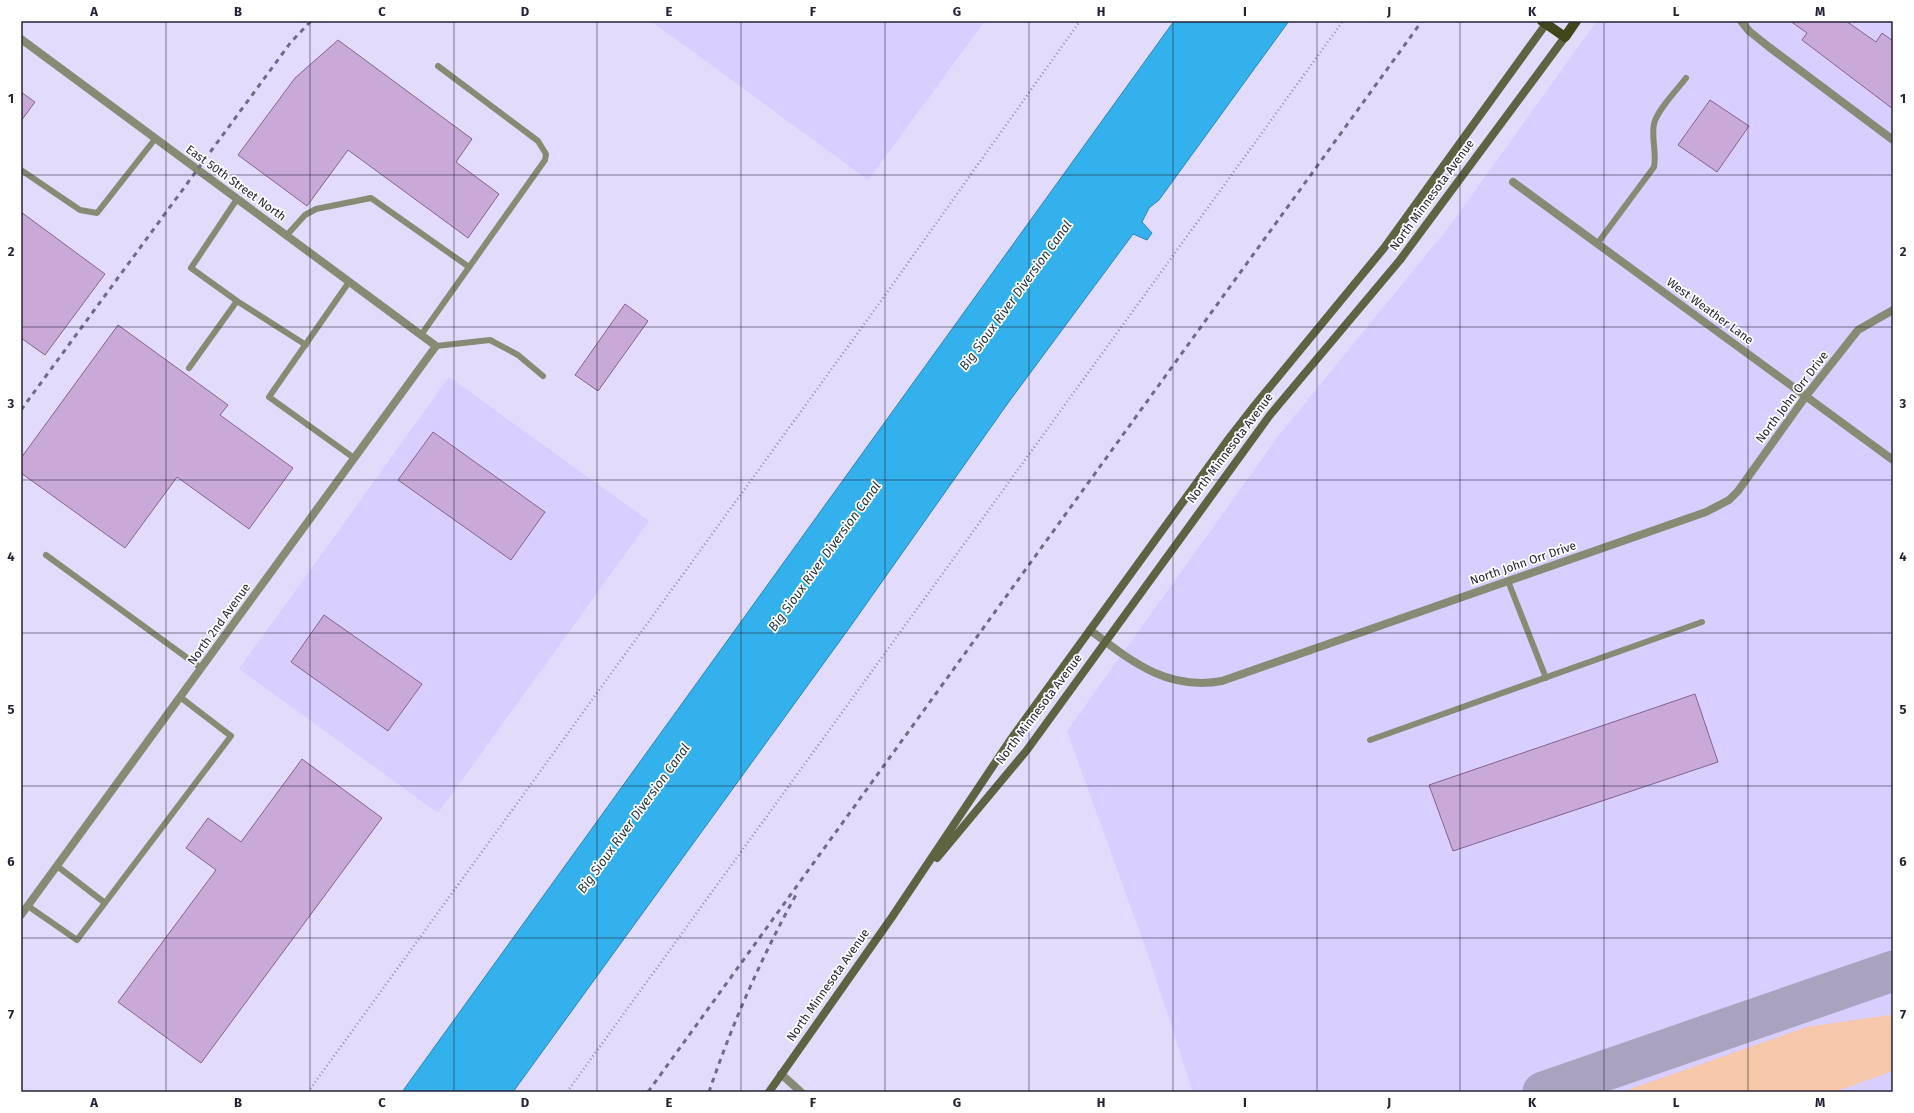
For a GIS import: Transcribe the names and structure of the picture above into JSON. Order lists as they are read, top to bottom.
{
  "streets": {
    "main road": ["North Minnesota Avenue"],
    "street": [
      "East 50th Street North",
      "West Weather Lane",
      "North John Orr Drive",
      "North 2nd Avenue"
    ]
  },
  "crossings": [
    ["East 50th Street North", "North 2nd Avenue"],
    ["North Minnesota Avenue", "North John Orr Drive"],
    ["West Weather Lane", "North John Orr Drive"]
  ],
  "water": ["Big Sioux River Diversion Canal"],
  "grid": {
    "columns": [
      "A",
      "B",
      "C",
      "D",
      "E",
      "F",
      "G",
      "H",
      "I",
      "J",
      "K",
      "L",
      "M"
    ],
    "rows": [
      "1",
      "2",
      "3",
      "4",
      "5",
      "6",
      "7"
    ]
  }
}
